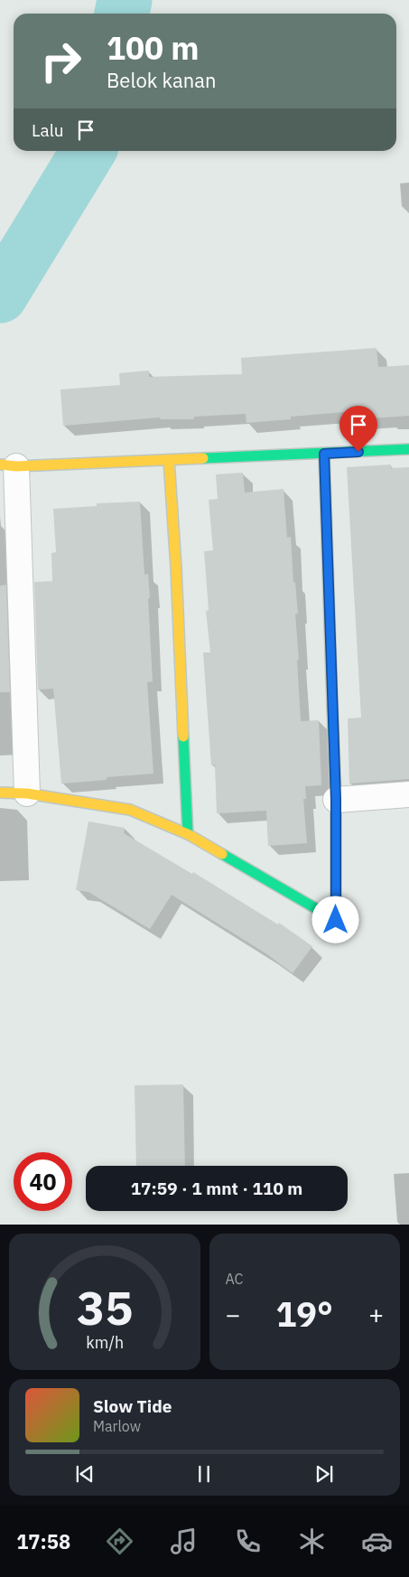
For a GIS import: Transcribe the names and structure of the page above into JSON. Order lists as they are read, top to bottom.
{
  "page": {
    "turn": ["100 m", "Belok kanan"],
    "then": "Lalu",
    "limit": "40",
    "trip": "17:59 · 1 mnt · 110 m",
    "tile": "AC",
    "heat": ["−", "19°", "+"],
    "song": ["Slow Tide", "Marlow"],
    "tabs": "17:58",
    "gauge": ["35", "km/h"]
  }
}
